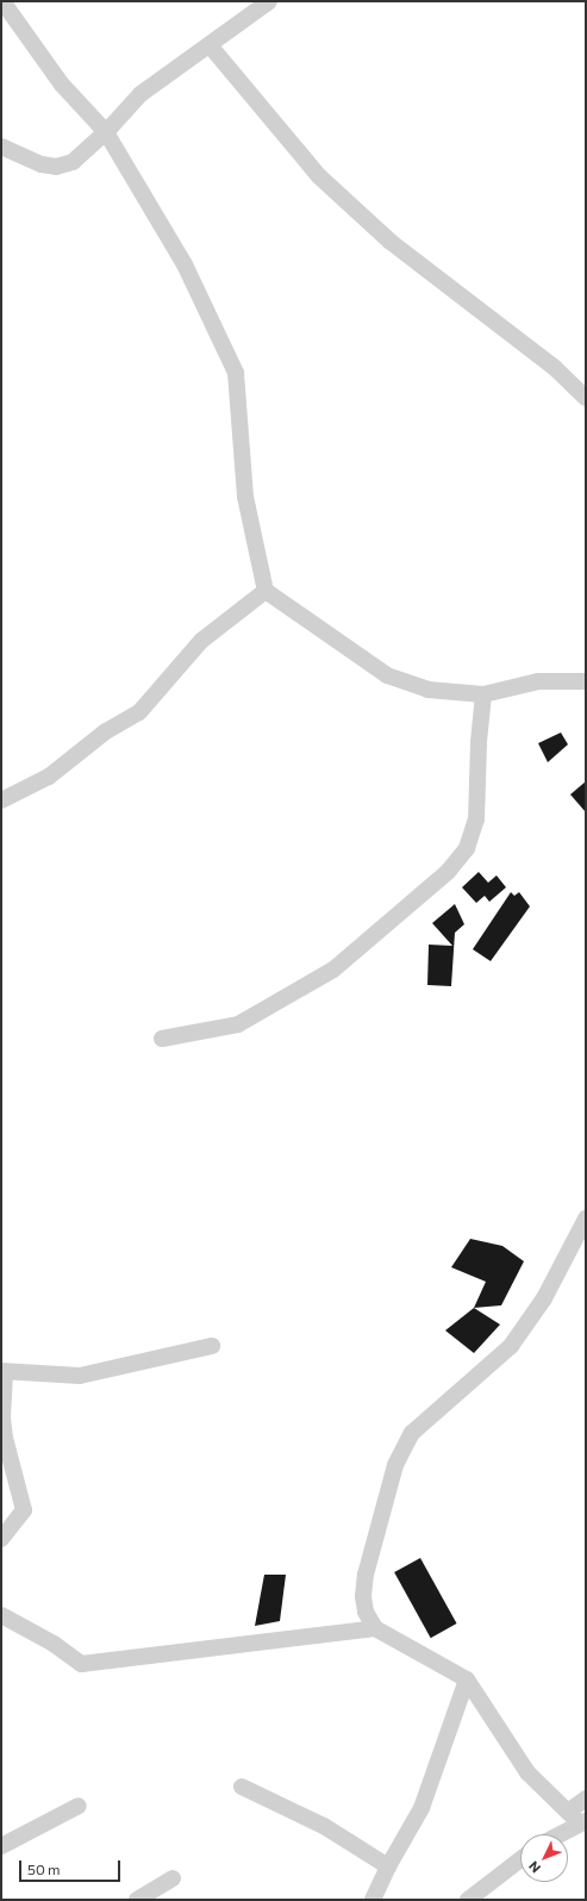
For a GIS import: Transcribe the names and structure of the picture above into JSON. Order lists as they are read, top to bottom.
{
  "scale_bar": "50 m",
  "north": "bottom left"
}
